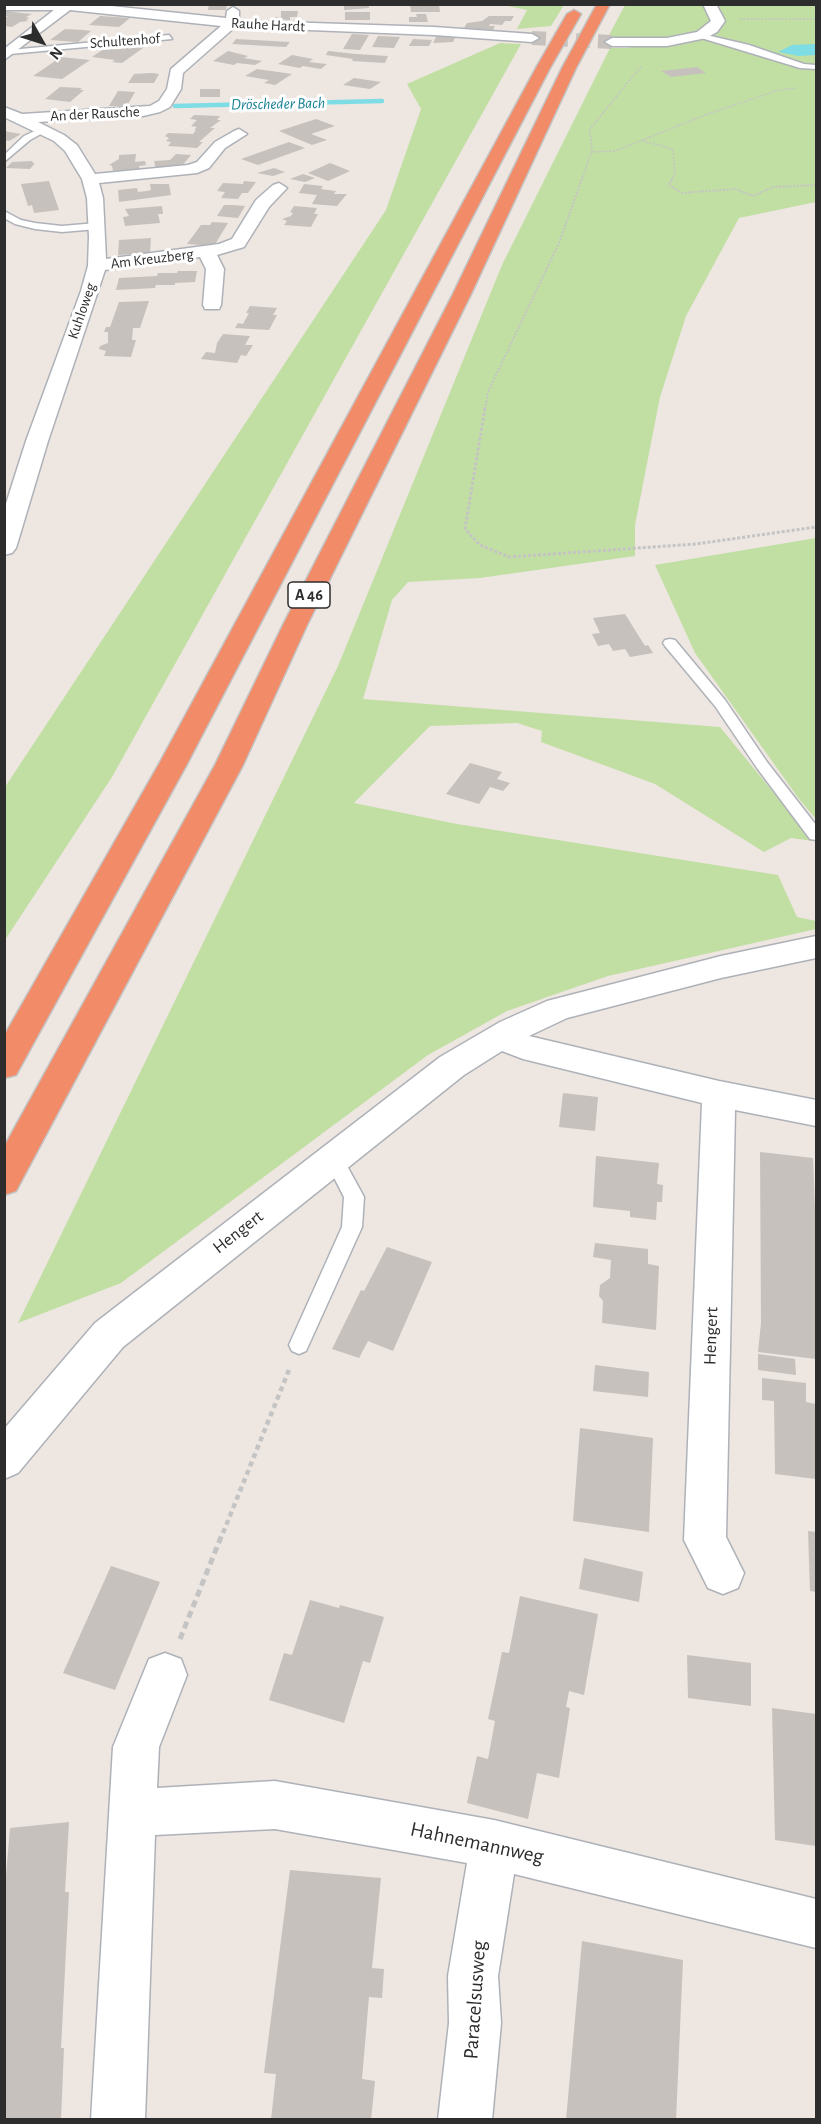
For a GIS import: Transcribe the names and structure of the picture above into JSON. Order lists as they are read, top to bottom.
{
  "streets": {
    "highway": ["A 46"],
    "street": [
      "Rauhe Hardt",
      "Schultenhof",
      "An der Rausche",
      "Am Kreuzberg",
      "Kuhloweg",
      "Hengert",
      "Hahnemannweg",
      "Paracelsusweg"
    ]
  },
  "crossings": [
    ["Rauhe Hardt", "Schultenhof"],
    ["Rauhe Hardt", "An der Rausche"],
    ["An der Rausche", "Kuhloweg"],
    ["Am Kreuzberg", "Kuhloweg"],
    ["Hahnemannweg", "Paracelsusweg"]
  ],
  "water": ["Dröscheder Bach"],
  "north": "bottom right"
}
